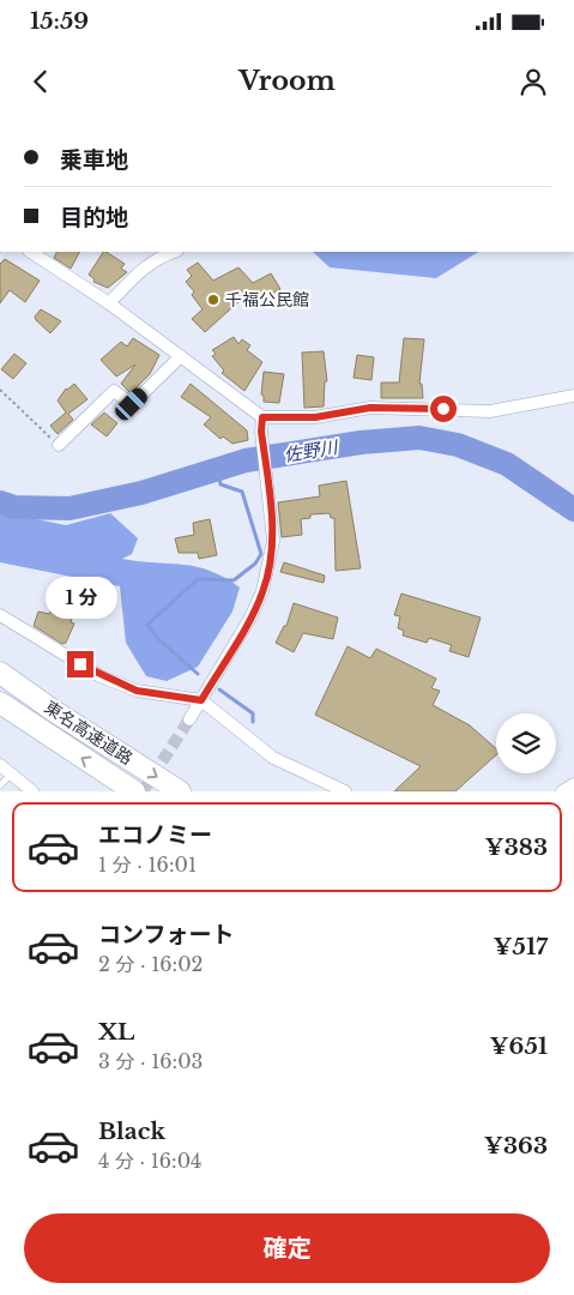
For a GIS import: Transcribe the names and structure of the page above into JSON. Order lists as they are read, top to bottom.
{
  "streets": {
    "highway": ["東名高速道路"]
  },
  "water": ["佐野川"],
  "places": ["千福公民館"],
  "page": {
    "status": "15:59",
    "header": "Vroom",
    "banner": ["乗車地", "目的地"],
    "bubble": "1 分",
    "list": [
      {
        "name": "エコノミー",
        "note": "1 分 · 16:01",
        "value": "¥383"
      },
      {
        "name": "コンフォート",
        "note": "2 分 · 16:02",
        "value": "¥517"
      },
      {
        "name": "XL",
        "note": "3 分 · 16:03",
        "value": "¥651"
      },
      {
        "name": "Black",
        "note": "4 分 · 16:04",
        "value": "¥363"
      }
    ],
    "buttons": "確定"
  }
}
